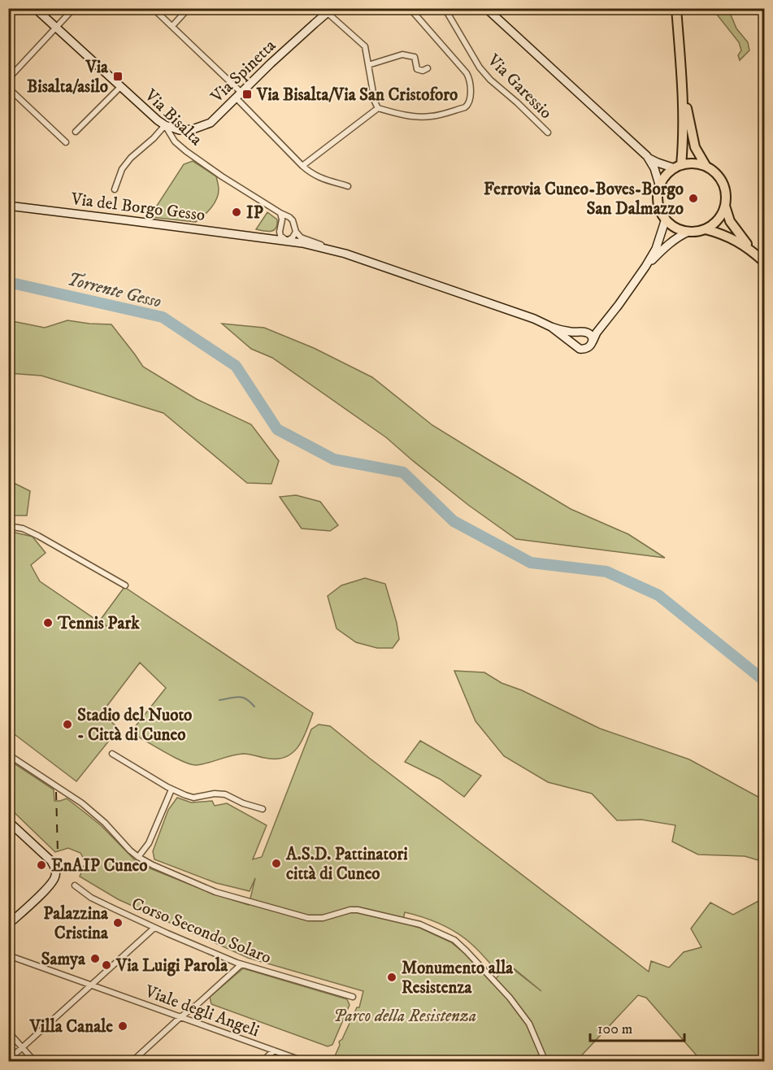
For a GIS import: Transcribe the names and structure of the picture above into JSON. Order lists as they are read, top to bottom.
{
  "streets": {
    "main road": ["Via Spinetta", "Via Bisalta", "Via del Borgo Gesso"],
    "street": ["Via Garessio", "Corso Secondo Solaro", "Viale degli Angeli"]
  },
  "crossings": [
    ["Via Spinetta", "Via Bisalta"],
    ["Via Bisalta", "Via del Borgo Gesso"]
  ],
  "water": ["Torrente Gesso"],
  "parks": ["Parco della Resistenza"],
  "places": {
    "transit": ["Via Bisalta/asilo", "Via Bisalta/Via San Cristoforo"],
    "other": [
      "Ferrovia Cuneo-Boves-Borgo San Dalmazzo",
      "IP",
      "Tennis Park",
      "Stadio del Nuoto - Città di Cuneo",
      "A.S.D. Pattinatori città di Cuneo",
      "EnAIP Cuneo",
      "Palazzina Cristina",
      "Samya",
      "Via Luigi Parola",
      "Monumento alla Resistenza",
      "Villa Canale"
    ]
  },
  "scale_bar": "100 m"
}
